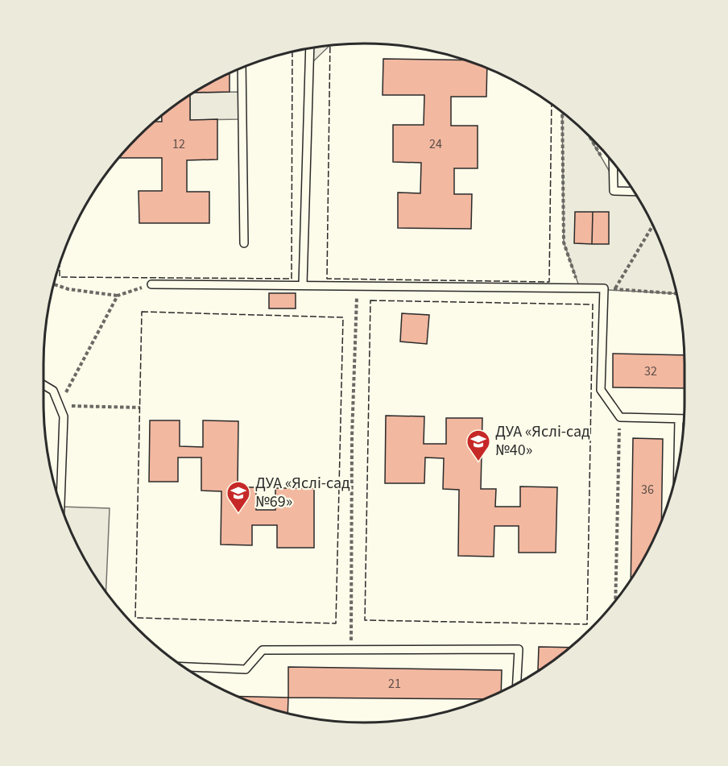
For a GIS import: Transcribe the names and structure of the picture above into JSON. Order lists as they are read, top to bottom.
{
  "places": {
    "school or university": ["ДУА «Яслі-сад №40»", "ДУА «Яслі-сад №69»"]
  },
  "house_numbers": [
    "12",
    "24",
    "32",
    "36",
    "21"
  ]
}
